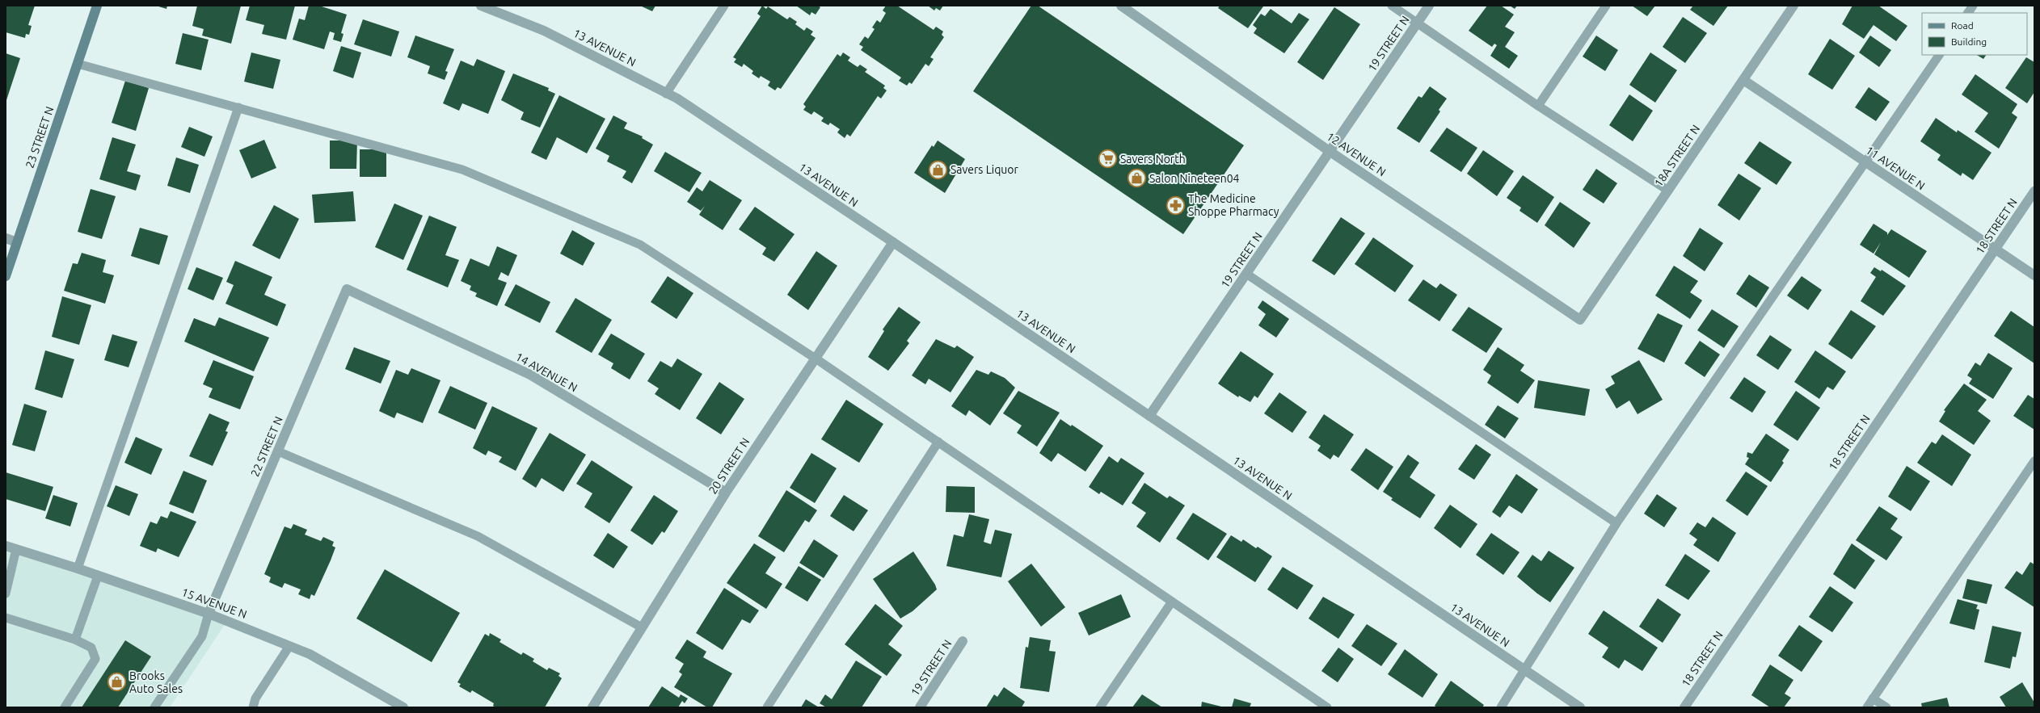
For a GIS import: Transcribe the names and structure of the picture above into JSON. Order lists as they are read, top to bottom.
{
  "streets": {
    "street": [
      "19 STREET N",
      "13 AVENUE N",
      "23 STREET N",
      "12 AVENUE N",
      "18A STREET N",
      "11 AVENUE N",
      "18 STREET N",
      "14 AVENUE N",
      "22 STREET N",
      "20 STREET N",
      "15 AVENUE N"
    ]
  },
  "crossings": [
    ["19 STREET N", "13 AVENUE N"],
    ["19 STREET N", "12 AVENUE N"],
    ["13 AVENUE N", "20 STREET N"],
    ["12 AVENUE N", "18A STREET N"],
    ["18A STREET N", "11 AVENUE N"],
    ["11 AVENUE N", "18 STREET N"],
    ["14 AVENUE N", "22 STREET N"],
    ["14 AVENUE N", "20 STREET N"],
    ["22 STREET N", "15 AVENUE N"]
  ],
  "places": {
    "supermarket": ["Savers North"],
    "shop": ["Savers Liquor", "Salon Nineteen04", "Brooks Auto Sales"],
    "pharmacy": ["The Medicine Shoppe Pharmacy"]
  },
  "legend": ["Road", "Building"]
}
